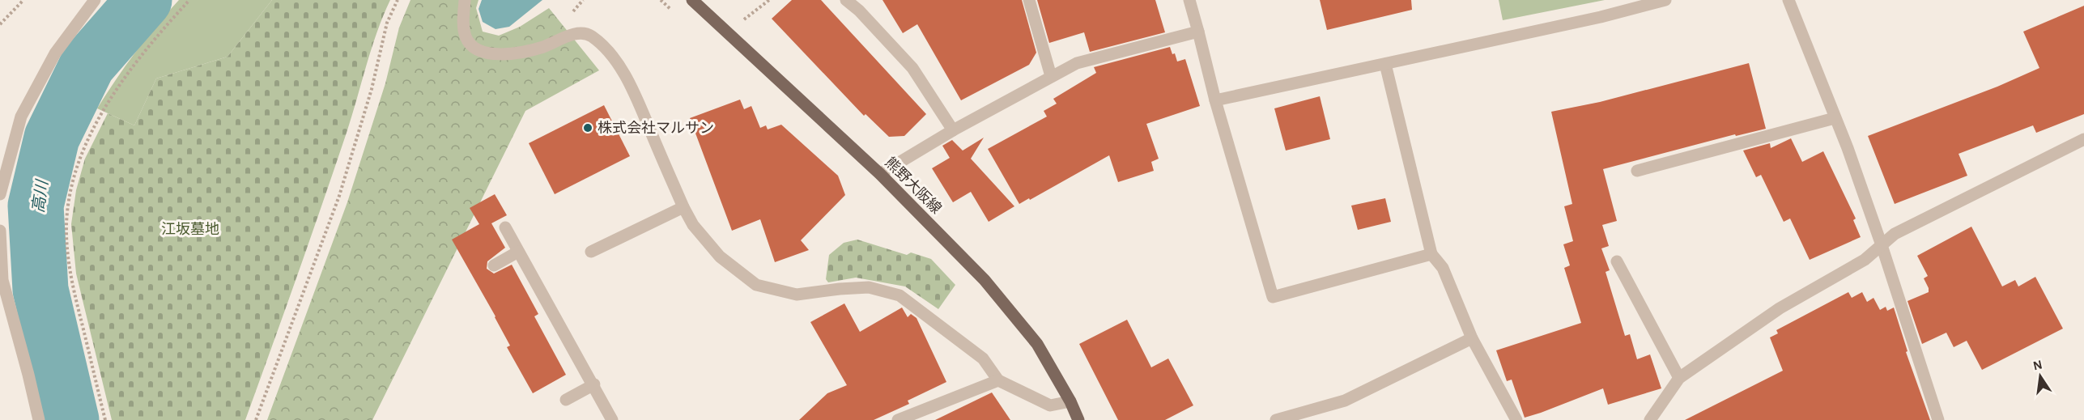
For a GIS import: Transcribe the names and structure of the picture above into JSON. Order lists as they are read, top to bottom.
{
  "streets": {
    "main road": ["熊野大阪線"]
  },
  "water": ["高川"],
  "parks": ["江坂墓地"],
  "places": ["株式会社マルサン"],
  "north": "top"
}
